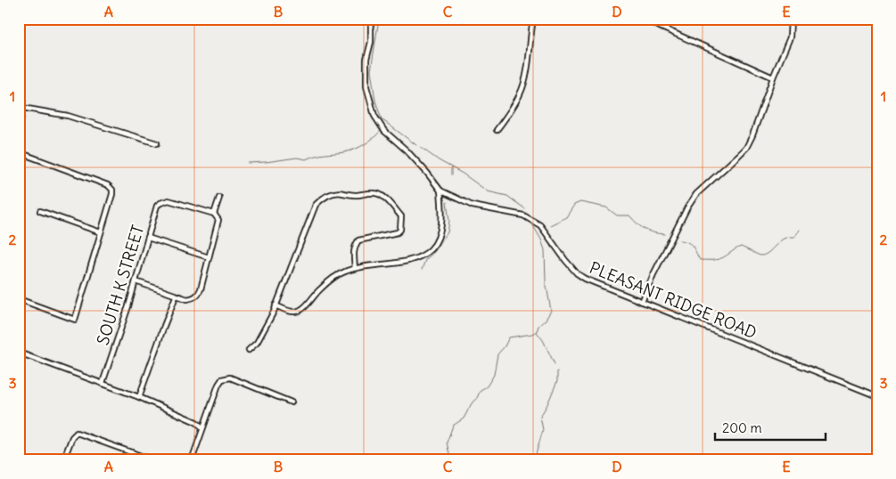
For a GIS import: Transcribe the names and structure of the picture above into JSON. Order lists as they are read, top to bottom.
{
  "streets": {
    "street": ["SOUTH K STREET", "PLEASANT RIDGE ROAD"]
  },
  "scale_bar": "200 m",
  "grid": {
    "columns": [
      "A",
      "B",
      "C",
      "D",
      "E"
    ],
    "rows": ["1", "2", "3"]
  }
}
